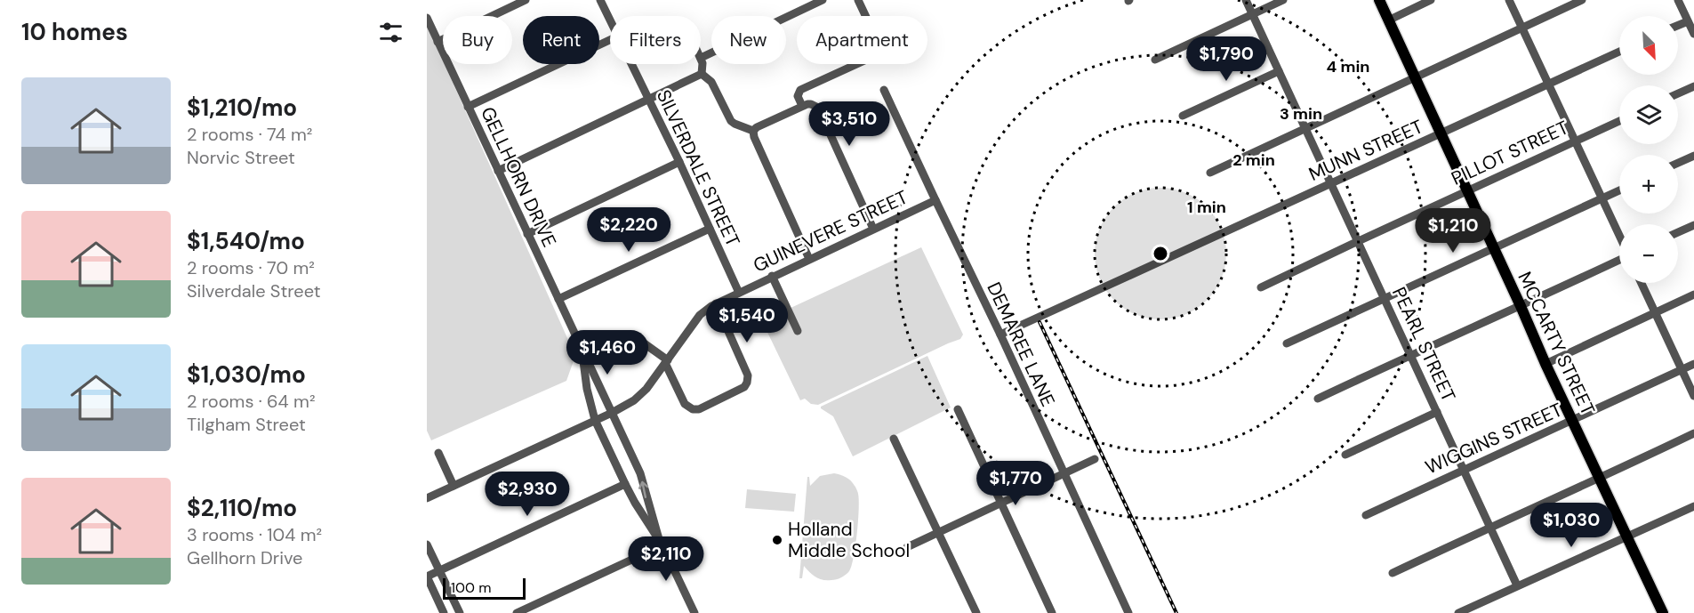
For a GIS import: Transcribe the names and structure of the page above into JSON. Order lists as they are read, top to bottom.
{
  "streets": {
    "main road": ["MCCARTY STREET"],
    "street": [
      "MUNN STREET",
      "PILLOT STREET",
      "SILVERDALE STREET",
      "GELLHORN DRIVE",
      "GUINEVERE STREET",
      "DEMAREE LANE",
      "PEARL STREET",
      "WIGGINS STREET"
    ]
  },
  "crossings": [
    ["MUNN STREET", "MCCARTY STREET"],
    ["MUNN STREET", "DEMAREE LANE"],
    ["MUNN STREET", "PEARL STREET"],
    ["PILLOT STREET", "MCCARTY STREET"],
    ["PILLOT STREET", "PEARL STREET"],
    ["SILVERDALE STREET", "GUINEVERE STREET"],
    ["GELLHORN DRIVE", "GUINEVERE STREET"],
    ["GUINEVERE STREET", "DEMAREE LANE"],
    ["MCCARTY STREET", "WIGGINS STREET"],
    ["PEARL STREET", "WIGGINS STREET"]
  ],
  "places": ["Holland Middle School"],
  "scale_bar": "100 m",
  "north": "bottom right",
  "page": {
    "heading": "10 homes",
    "map_buttons": ["+", "−"],
    "chip": [
      "Buy",
      "Rent",
      "Filters",
      "New",
      "Apartment"
    ],
    "price": [
      "$1,790",
      "$3,510",
      "$2,220",
      "$1,210",
      "$1,540",
      "$1,460",
      "$1,770",
      "$2,930",
      "$1,030",
      "$2,110"
    ],
    "list": [
      {
        "name": "$1,210/mo",
        "note": "2 rooms · 74 m² · Norvic Street"
      },
      {
        "name": "$1,540/mo",
        "note": "2 rooms · 70 m² · Silverdale Street"
      },
      {
        "name": "$1,030/mo",
        "note": "2 rooms · 64 m² · Tilgham Street"
      },
      {
        "name": "$2,110/mo",
        "note": "3 rooms · 104 m² · Gellhorn Drive"
      }
    ],
    "scale": "100 m"
  },
  "rings": [
    "4 min",
    "3 min",
    "2 min",
    "1 min"
  ]
}
